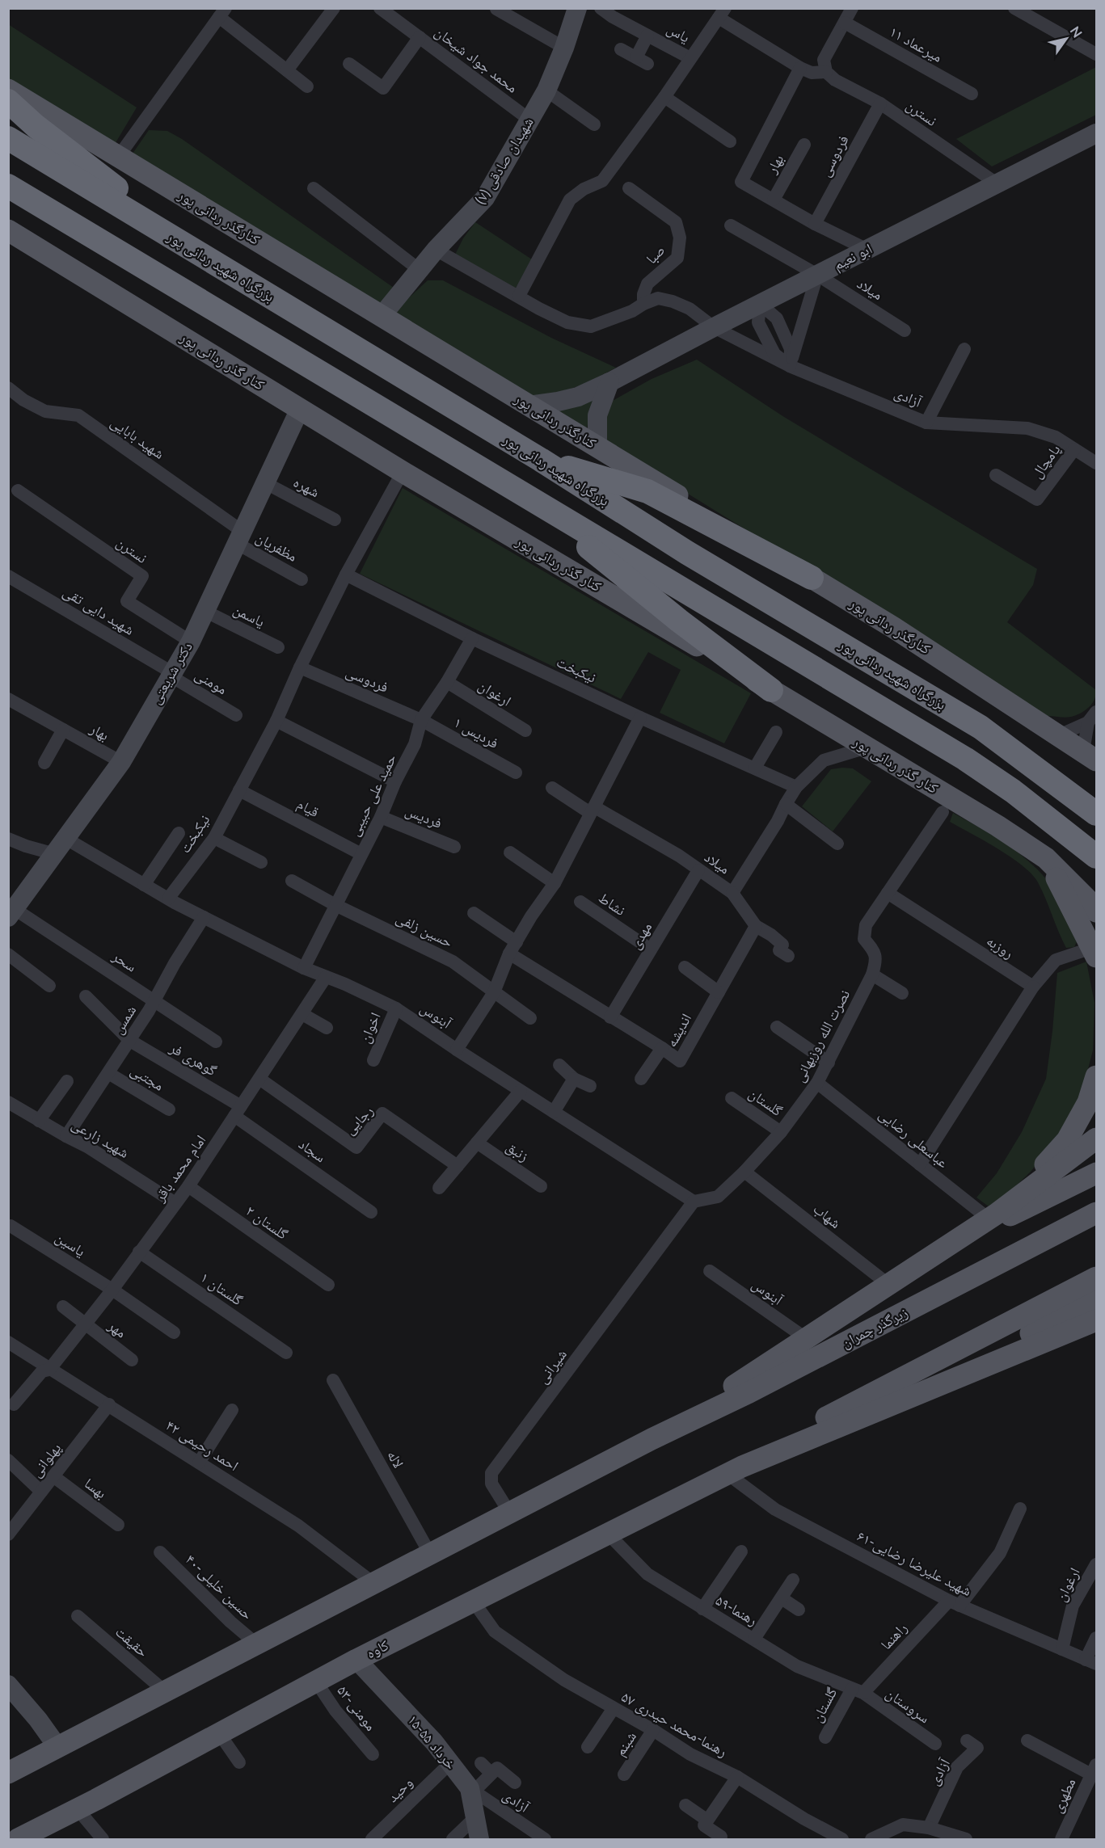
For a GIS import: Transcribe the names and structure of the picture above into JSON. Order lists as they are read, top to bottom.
{
  "streets": {
    "highway": ["بزرگراه شهید ردانی پور"],
    "main road": [
      "کنارگذر ردانی پور",
      "کنار گذر ردانی پور",
      "زیرگذر چمران",
      "کاوه"
    ],
    "street": [
      "یاس",
      "میرعماد ۱۱",
      "محمد جواد شیخان",
      "نسترن",
      "فردوسی",
      "شهیدان صادقی (۷)",
      "بهار",
      "صبا",
      "ابو نعیم",
      "میلاد",
      "آزادی",
      "شهید بابایی",
      "پامچال",
      "شهره",
      "مظفریان",
      "شهید دایی تقی",
      "یاسمن",
      "نیکبخت",
      "دکتر شریعتی",
      "مومنی",
      "ارغوان",
      "فردیس ۱",
      "حمید علی حبیبی",
      "قیام",
      "فردیس",
      "نشاط",
      "حسین زلفی",
      "مهدی",
      "روزبه",
      "سحر",
      "آبنوس",
      "شمس",
      "اخوان",
      "اندیشه",
      "نصرت الله روزبهانی",
      "گوهری فر",
      "مجتبی",
      "گلستان",
      "رجایی",
      "شهید زارعی",
      "عباسعلی رضایی",
      "سجاد",
      "زنبق",
      "امام محمد باقر",
      "شهاب",
      "گلستان ۲",
      "یاسین",
      "گلستان ۱",
      "مهر",
      "شیرانی",
      "۴۲ احمد رحیمی",
      "لاله",
      "پهلوانی",
      "بهسا",
      "۶۱-شهید علیرضا رضایی",
      "۴۰-حسین خلیلی",
      "۵۹-رهنما",
      "راهنما",
      "حقیقت",
      "سروستان",
      "۵۳-مومنی",
      "۵۷ رهنما-محمد حیدری",
      "۱۵-۵۵ خرداد",
      "شبنم",
      "وحید",
      "مطهری"
    ]
  },
  "crossings": [
    ["محمد جواد شیخان", "شهیدان صادقی (۷)"],
    ["نسترن", "فردوسی"],
    ["نسترن", "ابو نعیم"],
    ["نسترن", "دکتر شریعتی"],
    ["فردوسی", "نیکبخت"],
    ["فردوسی", "فردیس ۱"],
    ["فردوسی", "حمید علی حبیبی"],
    ["شهیدان صادقی (۷)", "کنارگذر ردانی پور"],
    ["شهیدان صادقی (۷)", "آزادی"],
    ["بهار", "دکتر شریعتی"],
    ["کنارگذر ردانی پور", "ابو نعیم"],
    ["صبا", "آزادی"],
    ["ابو نعیم", "میلاد"],
    ["ابو نعیم", "آزادی"],
    ["میلاد", "کنار گذر ردانی پور"],
    ["میلاد", "نیکبخت"],
    ["میلاد", "مهدی"],
    ["کنار گذر ردانی پور", "نیکبخت"],
    ["کنار گذر ردانی پور", "دکتر شریعتی"],
    ["آزادی", "پامچال"],
    ["آزادی", "۱۵-۵۵ خرداد"],
    ["شهید بابایی", "مظفریان"],
    ["شهید بابایی", "دکتر شریعتی"],
    ["شهره", "دکتر شریعتی"],
    ["مظفریان", "دکتر شریعتی"],
    ["شهید دایی تقی", "دکتر شریعتی"],
    ["شهید دایی تقی", "مومنی"],
    ["یاسمن", "دکتر شریعتی"],
    ["نیکبخت", "حمید علی حبیبی"],
    ["نیکبخت", "قیام"],
    ["نیکبخت", "آبنوس"],
    ["دکتر شریعتی", "مومنی"],
    ["دکتر شریعتی", "سحر"],
    ["دکتر شریعتی", "آبنوس"],
    ["ارغوان", "حمید علی حبیبی"],
    ["ارغوان", "۶۱-شهید علیرضا رضایی"],
    ["فردیس ۱", "حمید علی حبیبی"],
    ["حمید علی حبیبی", "قیام"],
    ["حمید علی حبیبی", "فردیس"],
    ["حمید علی حبیبی", "حسین زلفی"],
    ["حمید علی حبیبی", "آبنوس"],
    ["نشاط", "مهدی"],
    ["مهدی", "اندیشه"],
    ["روزبه", "نصرت الله روزبهانی"],
    ["سحر", "شمس"],
    ["آبنوس", "شمس"],
    ["آبنوس", "اخوان"],
    ["آبنوس", "نصرت الله روزبهانی"],
    ["آبنوس", "امام محمد باقر"],
    ["آبنوس", "شیرانی"],
    ["شمس", "گوهری فر"],
    ["شمس", "مجتبی"],
    ["شمس", "شهید زارعی"],
    ["نصرت الله روزبهانی", "گلستان"],
    ["نصرت الله روزبهانی", "عباسعلی رضایی"],
    ["نصرت الله روزبهانی", "شهاب"],
    ["نصرت الله روزبهانی", "شیرانی"],
    ["گوهری فر", "سجاد"],
    ["گوهری فر", "امام محمد باقر"],
    ["گلستان", "۵۹-رهنما"],
    ["گلستان", "راهنما"],
    ["گلستان", "سروستان"],
    ["رجایی", "امام محمد باقر"],
    ["شهید زارعی", "امام محمد باقر"],
    ["سجاد", "امام محمد باقر"],
    ["امام محمد باقر", "گلستان ۲"],
    ["امام محمد باقر", "یاسین"],
    ["امام محمد باقر", "گلستان ۱"],
    ["امام محمد باقر", "مهر"],
    ["امام محمد باقر", "۴۲ احمد رحیمی"],
    ["۴۲ احمد رحیمی", "پهلوانی"],
    ["پهلوانی", "بهسا"],
    ["۶۱-شهید علیرضا رضایی", "راهنما"],
    ["۶۱-شهید علیرضا رضایی", "کاوه"],
    ["۵۹-رهنما", "راهنما"],
    ["۵۹-رهنما", "کاوه"],
    ["۵۹-رهنما", "سروستان"],
    ["راهنما", "سروستان"],
    ["کاوه", "۵۳-مومنی"],
    ["کاوه", "۵۷ رهنما-محمد حیدری"],
    ["کاوه", "۱۵-۵۵ خرداد"],
    ["۵۷ رهنما-محمد حیدری", "شبنم"],
    ["۱۵-۵۵ خرداد", "وحید"]
  ],
  "north": "top right"
}
